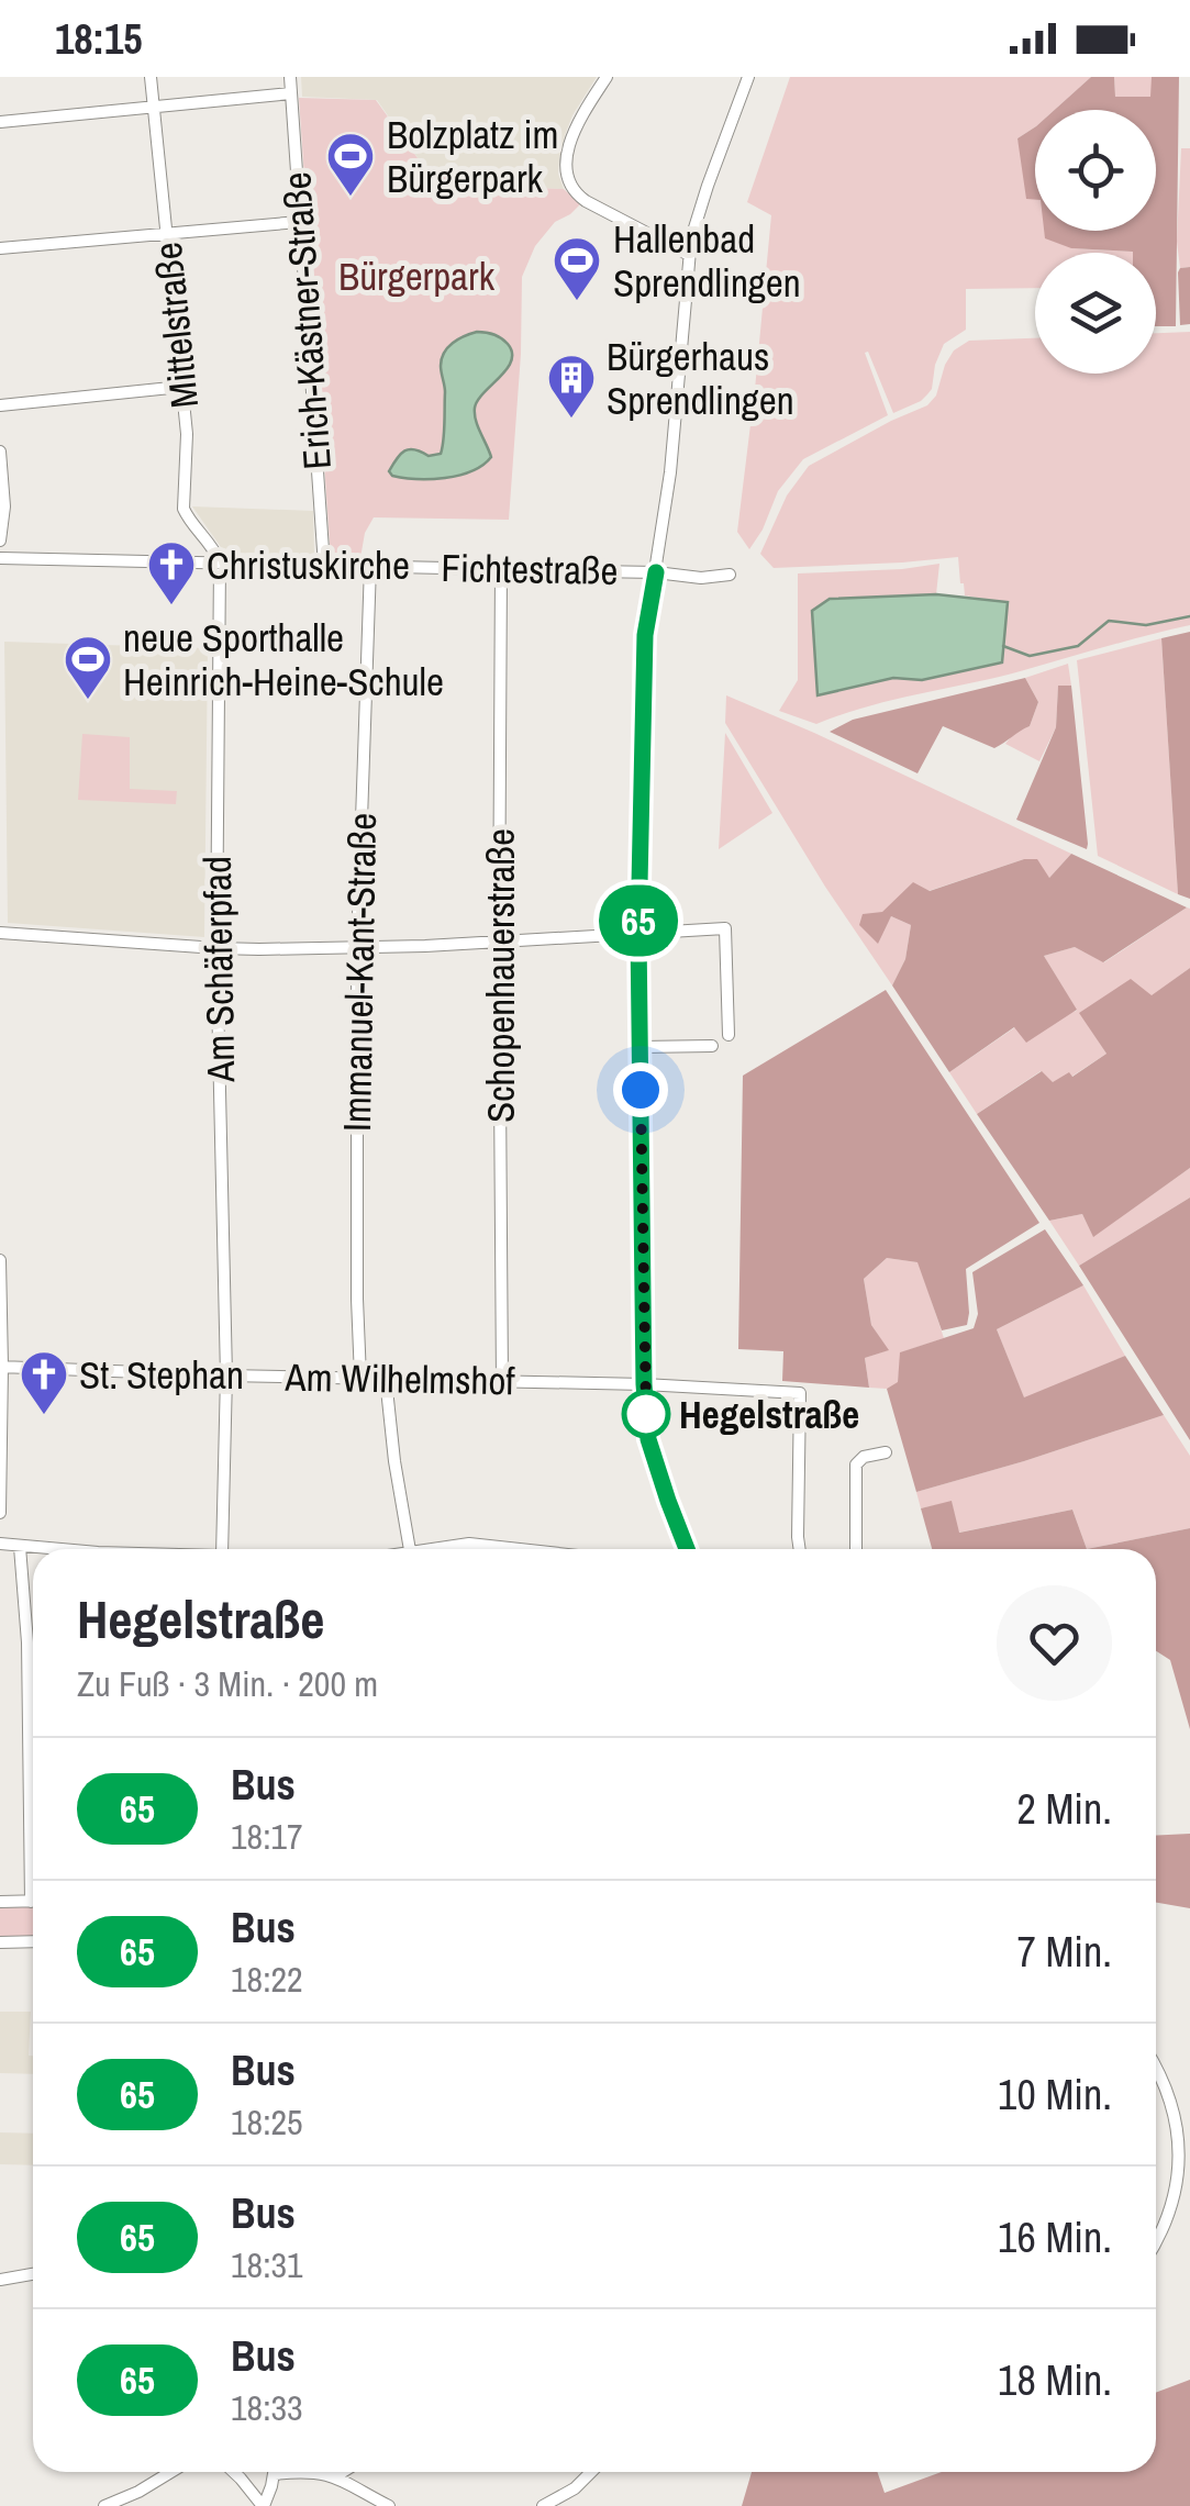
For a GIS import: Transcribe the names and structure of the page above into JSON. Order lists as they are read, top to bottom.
{
  "streets": {
    "street": [
      "Erich-Kästner-Straße",
      "Mittelstraße",
      "Fichtestraße",
      "Am Schäferpfad",
      "Immanuel-Kant-Straße",
      "Schopenhauerstraße",
      "Am Wilhelmshof"
    ]
  },
  "crossings": [
    ["Erich-Kästner-Straße", "Fichtestraße"],
    ["Mittelstraße", "Fichtestraße"],
    ["Mittelstraße", "Am Schäferpfad"],
    ["Fichtestraße", "Am Schäferpfad"],
    ["Fichtestraße", "Immanuel-Kant-Straße"],
    ["Fichtestraße", "Schopenhauerstraße"],
    ["Am Schäferpfad", "Am Wilhelmshof"],
    ["Immanuel-Kant-Straße", "Am Wilhelmshof"],
    ["Schopenhauerstraße", "Am Wilhelmshof"]
  ],
  "parks": ["Bürgerpark"],
  "places": {
    "sports": ["Bolzplatz im Bürgerpark", "Hallenbad Sprendlingen", "neue Sporthalle Heinrich-Heine-Schule"],
    "building": ["Bürgerhaus Sprendlingen"],
    "church": ["Christuskirche", "St. Stephan"],
    "other": ["Hegelstraße"]
  },
  "lines": ["bus line 65"],
  "page": {
    "status": "18:15",
    "on_map": "65",
    "heading": ["Hegelstraße", "Zu Fuß · 3 Min. · 200 m"],
    "list": [
      {
        "mark": "65",
        "name": "Bus",
        "note": "18:17",
        "value": "2 Min."
      },
      {
        "mark": "65",
        "name": "Bus",
        "note": "18:22",
        "value": "7 Min."
      },
      {
        "mark": "65",
        "name": "Bus",
        "note": "18:25",
        "value": "10 Min."
      },
      {
        "mark": "65",
        "name": "Bus",
        "note": "18:31",
        "value": "16 Min."
      },
      {
        "mark": "65",
        "name": "Bus",
        "note": "18:33",
        "value": "18 Min."
      }
    ]
  }
}
